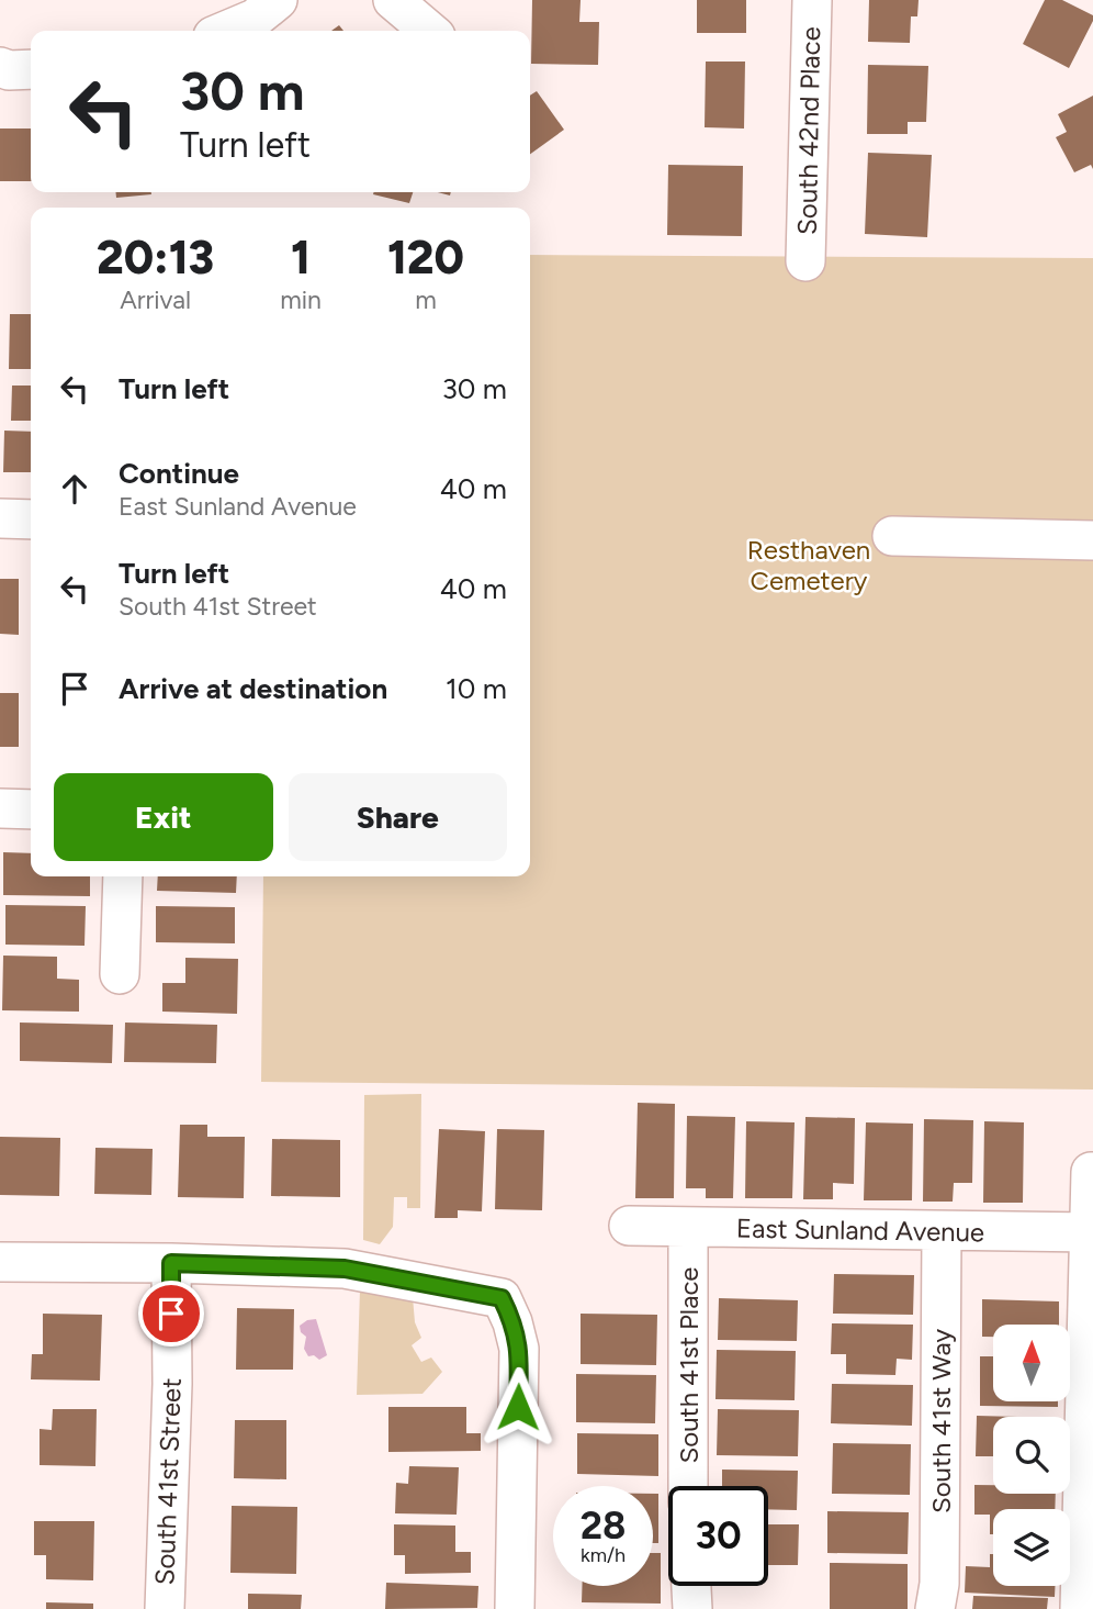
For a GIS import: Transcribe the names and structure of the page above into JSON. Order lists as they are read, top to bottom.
{
  "streets": {
    "street": [
      "South 42nd Place",
      "East Sunland Avenue",
      "South 41st Place",
      "South 41st Way",
      "South 41st Street"
    ]
  },
  "crossings": [
    ["East Sunland Avenue", "South 41st Place"],
    ["East Sunland Avenue", "South 41st Way"]
  ],
  "parks": ["Resthaven Cemetery"],
  "north": "top",
  "page": {
    "turn": ["30 m", "Turn left"],
    "eta": [
      "20:13",
      "Arrival",
      "1",
      "min",
      "120",
      "m"
    ],
    "list": [
      {
        "name": "Turn left",
        "value": "30 m"
      },
      {
        "name": "Continue",
        "note": "East Sunland Avenue",
        "value": "40 m"
      },
      {
        "name": "Turn left",
        "note": "South 41st Street",
        "value": "40 m"
      },
      {
        "name": "Arrive at destination",
        "value": "10 m"
      }
    ],
    "buttons": ["Exit", "Share"],
    "speed": "28 km/h",
    "limit": "30"
  }
}
